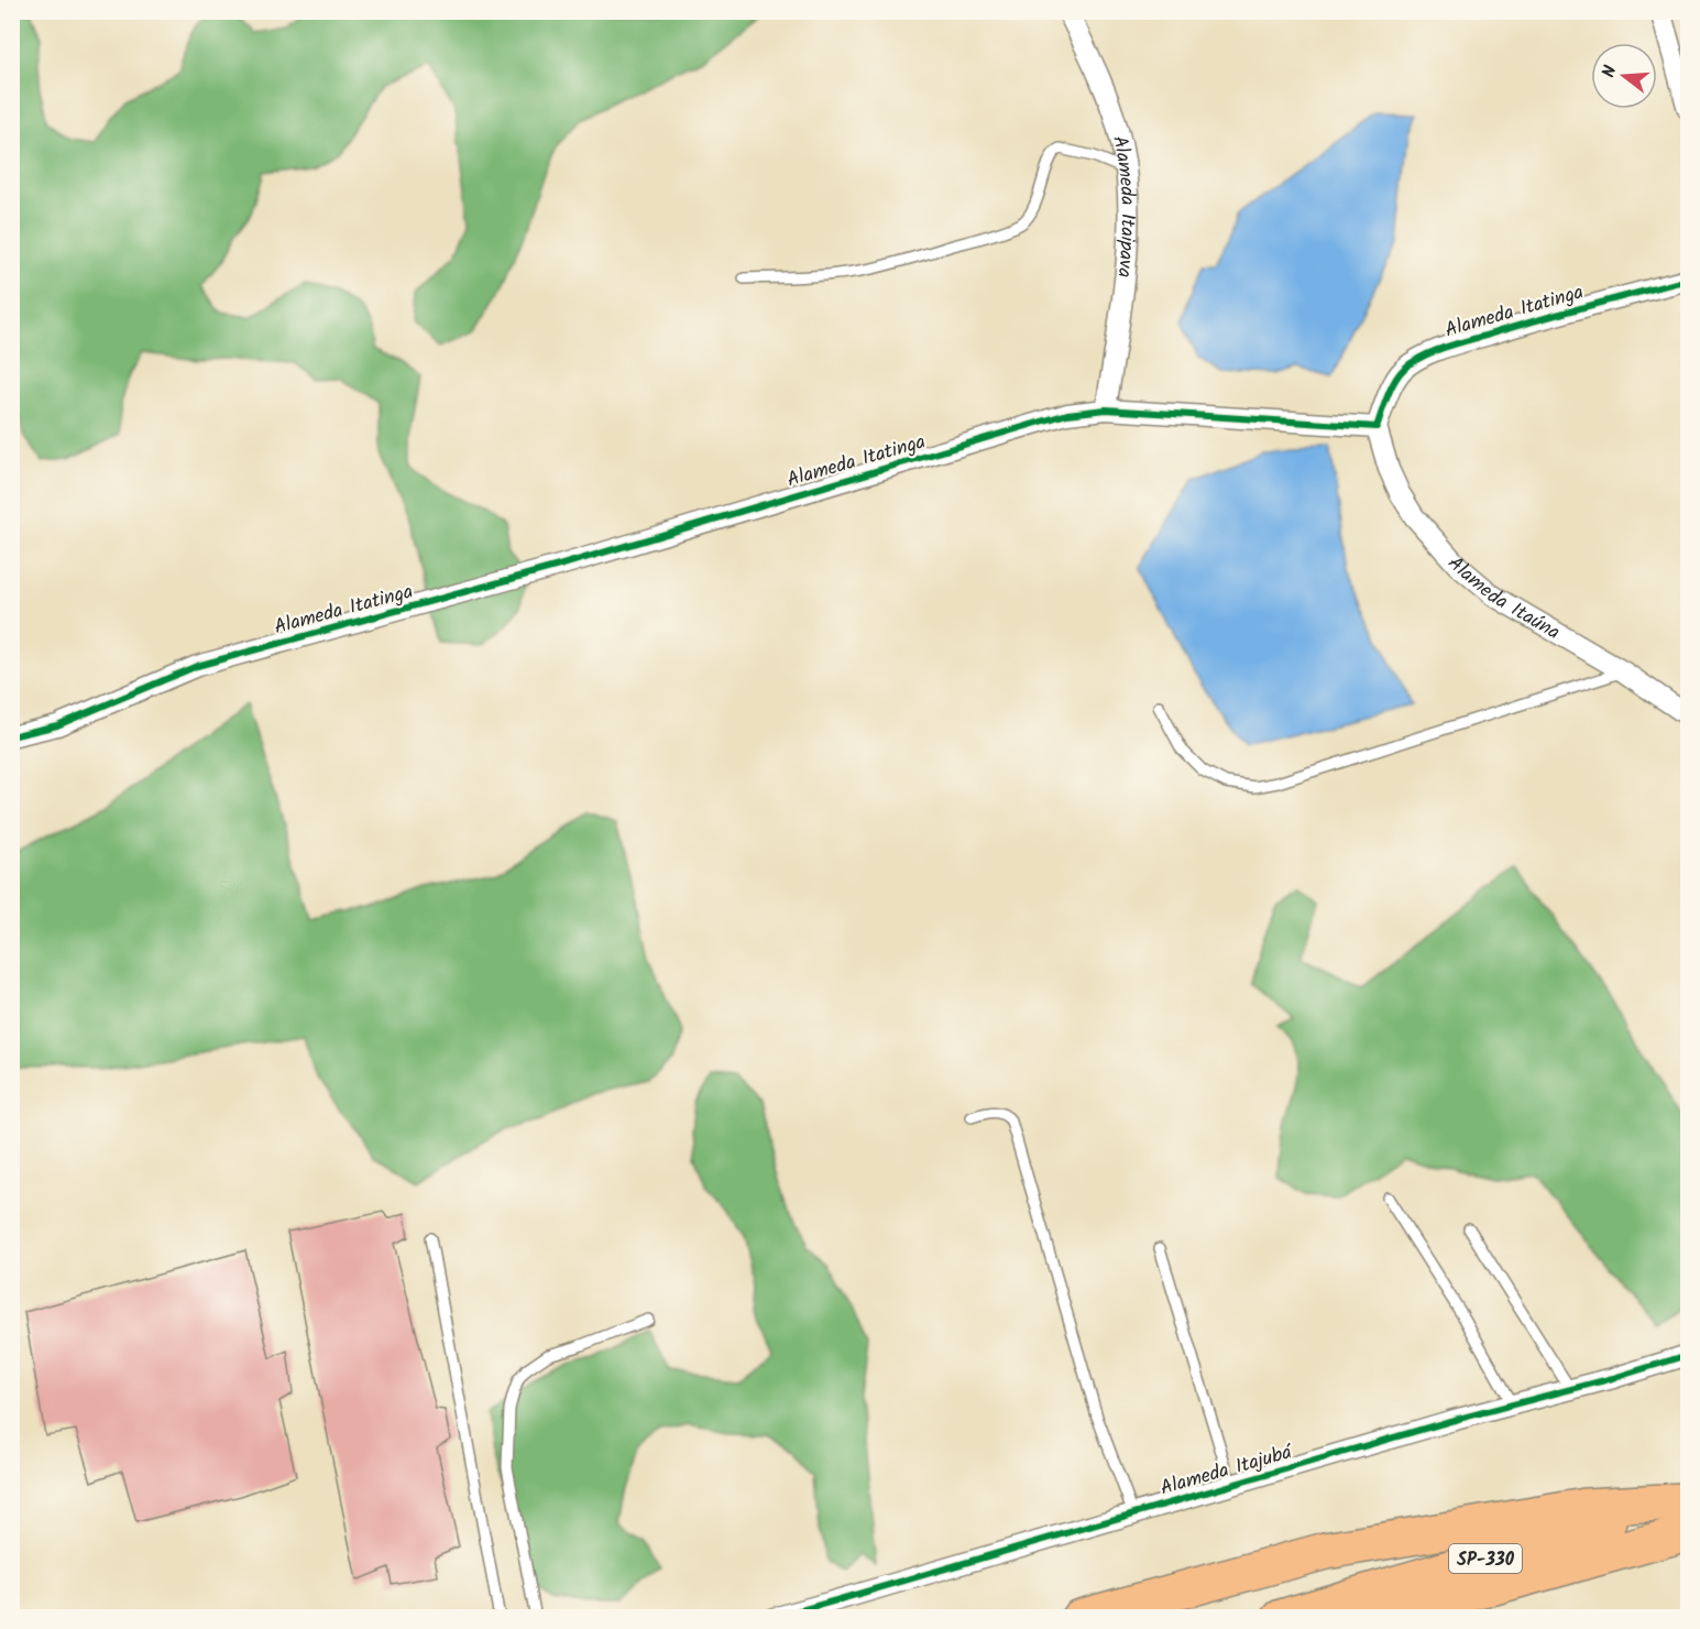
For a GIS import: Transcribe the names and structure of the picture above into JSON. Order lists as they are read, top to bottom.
{
  "streets": {
    "highway": ["SP-330"],
    "street": [
      "Alameda Itaipava",
      "Alameda Itatinga",
      "Alameda Itaúna",
      "Alameda Itajubá"
    ]
  },
  "crossings": [
    ["Alameda Itaipava", "Alameda Itatinga"],
    ["Alameda Itatinga", "Alameda Itaúna"]
  ],
  "north": "left"
}
